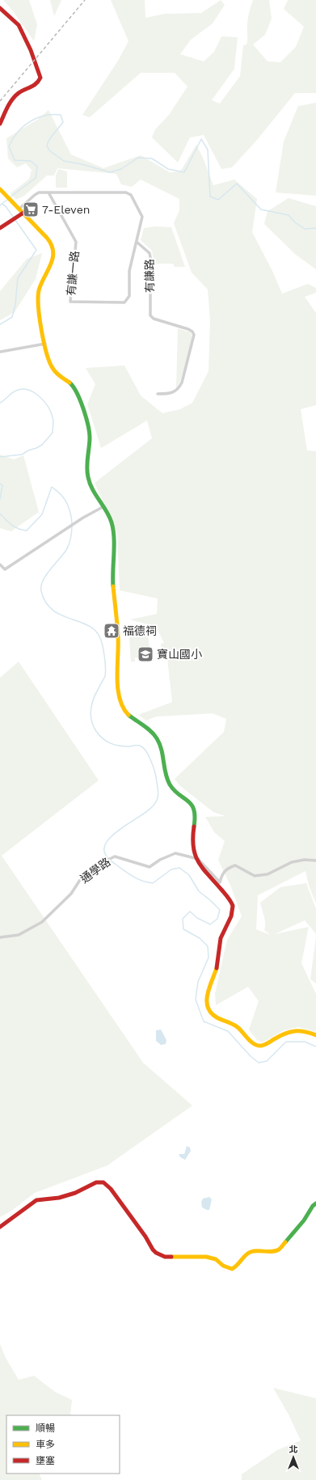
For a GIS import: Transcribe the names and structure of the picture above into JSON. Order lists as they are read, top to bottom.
{
  "streets": {
    "street": ["有謙一路", "有謙路", "通學路"]
  },
  "crossings": [
    ["有謙一路", "有謙路"]
  ],
  "places": {
    "supermarket": ["7-Eleven"],
    "temple": ["福德祠"],
    "school or university": ["寶山國小"]
  },
  "legend": ["順暢", "車多", "壅塞"],
  "north": "top"
}
